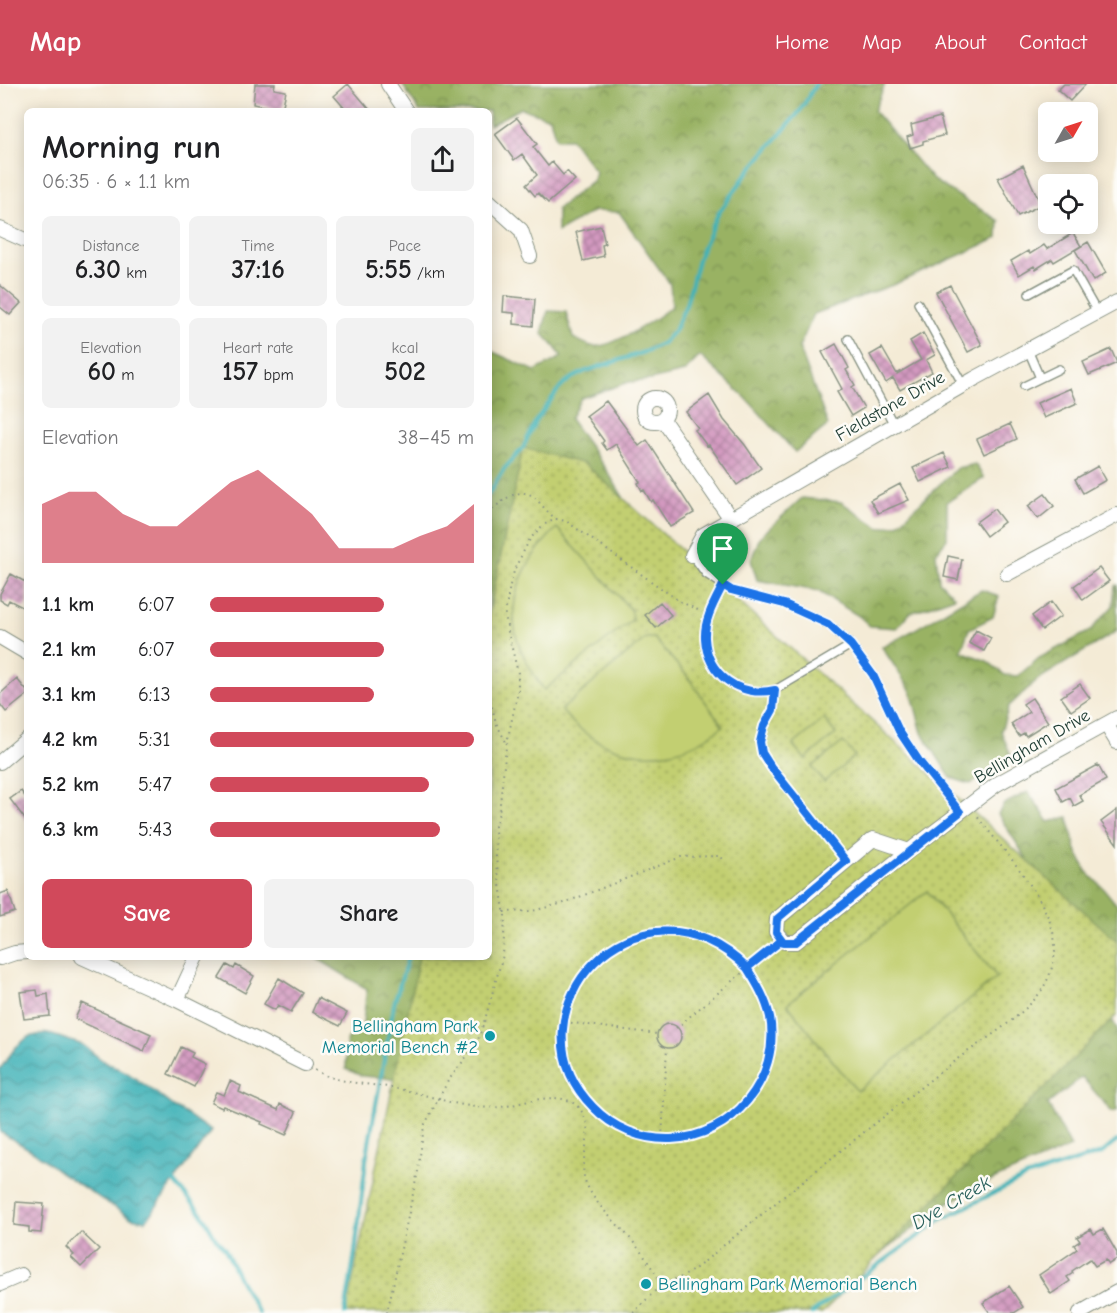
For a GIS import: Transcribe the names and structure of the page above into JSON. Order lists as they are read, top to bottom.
{
  "streets": {
    "street": ["Fieldstone Drive", "Bellingham Drive"]
  },
  "water": ["Dye Creek"],
  "places": ["Bellingham Park Memorial Bench #2", "Bellingham Park Memorial Bench"],
  "north": "top right",
  "page": {
    "header": "Map",
    "nav": [
      "Home",
      "Map",
      "About",
      "Contact"
    ],
    "heading": ["Morning run", "06:35 · 6 × 1.1 km"],
    "stats": [
      ["Distance", "6.30 km"],
      ["Time", "37:16"],
      ["Pace", "5:55 /km"],
      ["Elevation", "60 m"],
      ["Heart rate", "157 bpm"],
      ["kcal", "502"]
    ],
    "chart": ["Elevation", "38–45 m"],
    "list": [
      {
        "name": "1.1 km",
        "note": "6:07"
      },
      {
        "name": "2.1 km",
        "note": "6:07"
      },
      {
        "name": "3.1 km",
        "note": "6:13"
      },
      {
        "name": "4.2 km",
        "note": "5:31"
      },
      {
        "name": "5.2 km",
        "note": "5:47"
      },
      {
        "name": "6.3 km",
        "note": "5:43"
      }
    ],
    "buttons": ["Save", "Share"]
  }
}
